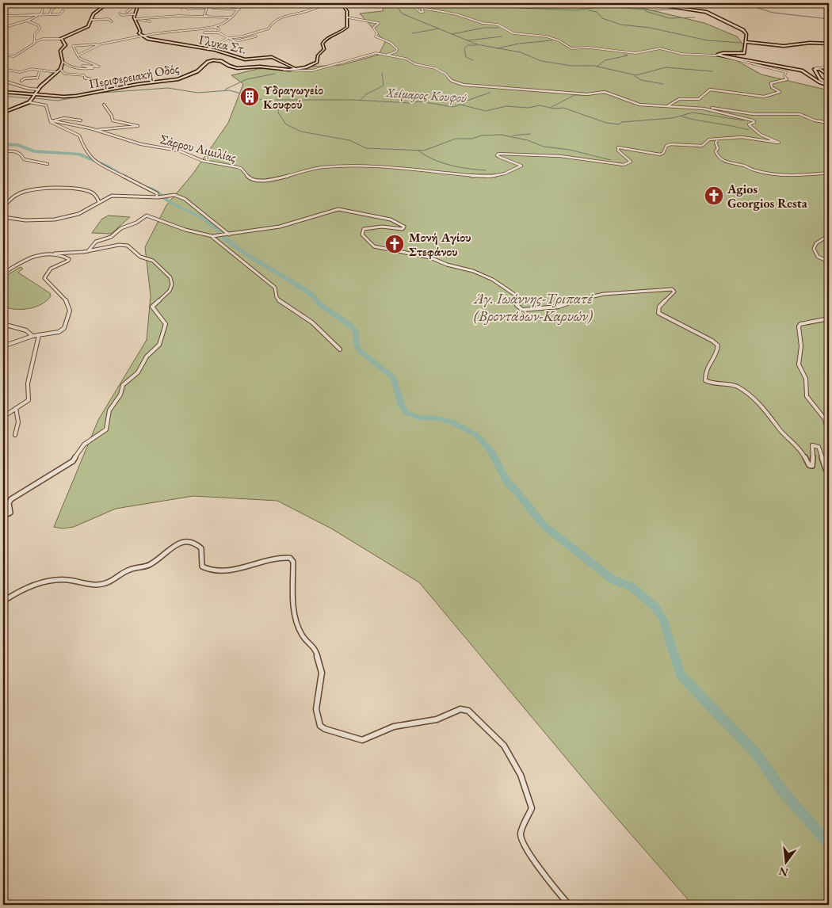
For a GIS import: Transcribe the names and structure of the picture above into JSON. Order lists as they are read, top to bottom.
{
  "streets": {
    "main road": ["Γλυκα Στ.", "Περιφερειακή Οδός"],
    "street": ["Σάρρου Αιμιλίας"]
  },
  "crossings": [
    ["Γλυκα Στ.", "Περιφερειακή Οδός"]
  ],
  "water": ["Χείμαρος Κουφού"],
  "parks": ["Άγ. Ιωάννης-Τριπατέ (Βροντάδων-Καρυών)"],
  "places": {
    "building": ["Υδραγωγείο Κουφού"],
    "church": ["Agios Georgios Resta", "Μονή Αγίου Στεφάνου"]
  },
  "north": "bottom"
}
